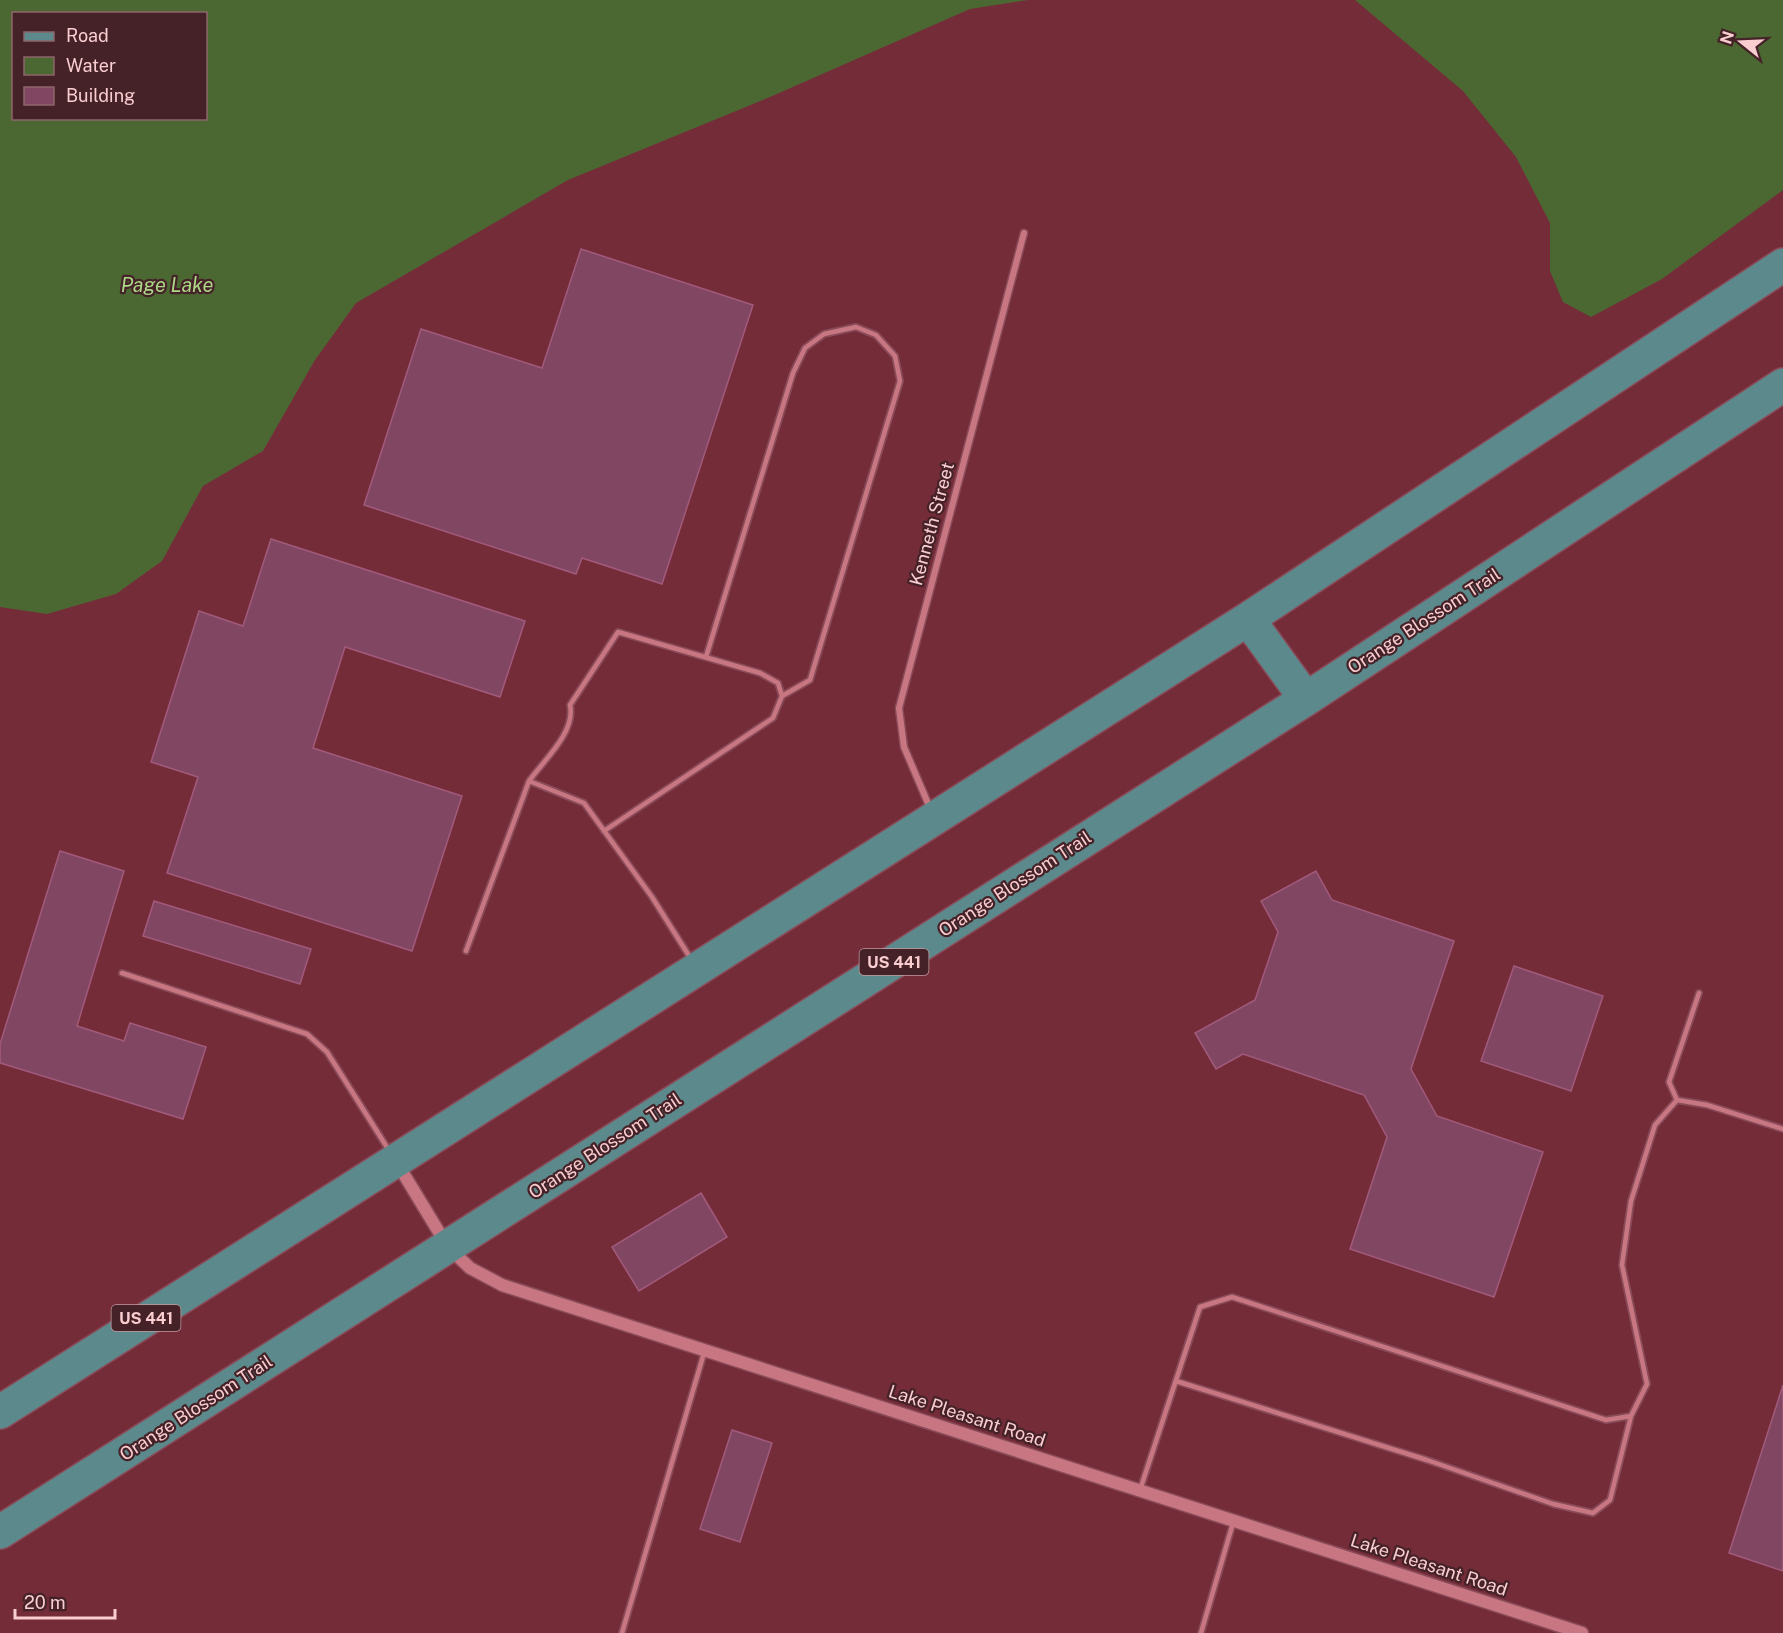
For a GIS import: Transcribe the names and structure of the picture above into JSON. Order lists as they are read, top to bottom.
{
  "streets": {
    "main road": ["Orange Blossom Trail", "US 441"],
    "street": ["Kenneth Street", "Lake Pleasant Road"]
  },
  "crossings": [
    ["Kenneth Street", "US 441"],
    ["Orange Blossom Trail", "Lake Pleasant Road"],
    ["US 441", "Lake Pleasant Road"]
  ],
  "water": ["Page Lake"],
  "legend": ["Road", "Water", "Building"],
  "scale_bar": "20 m",
  "north": "left"
}
